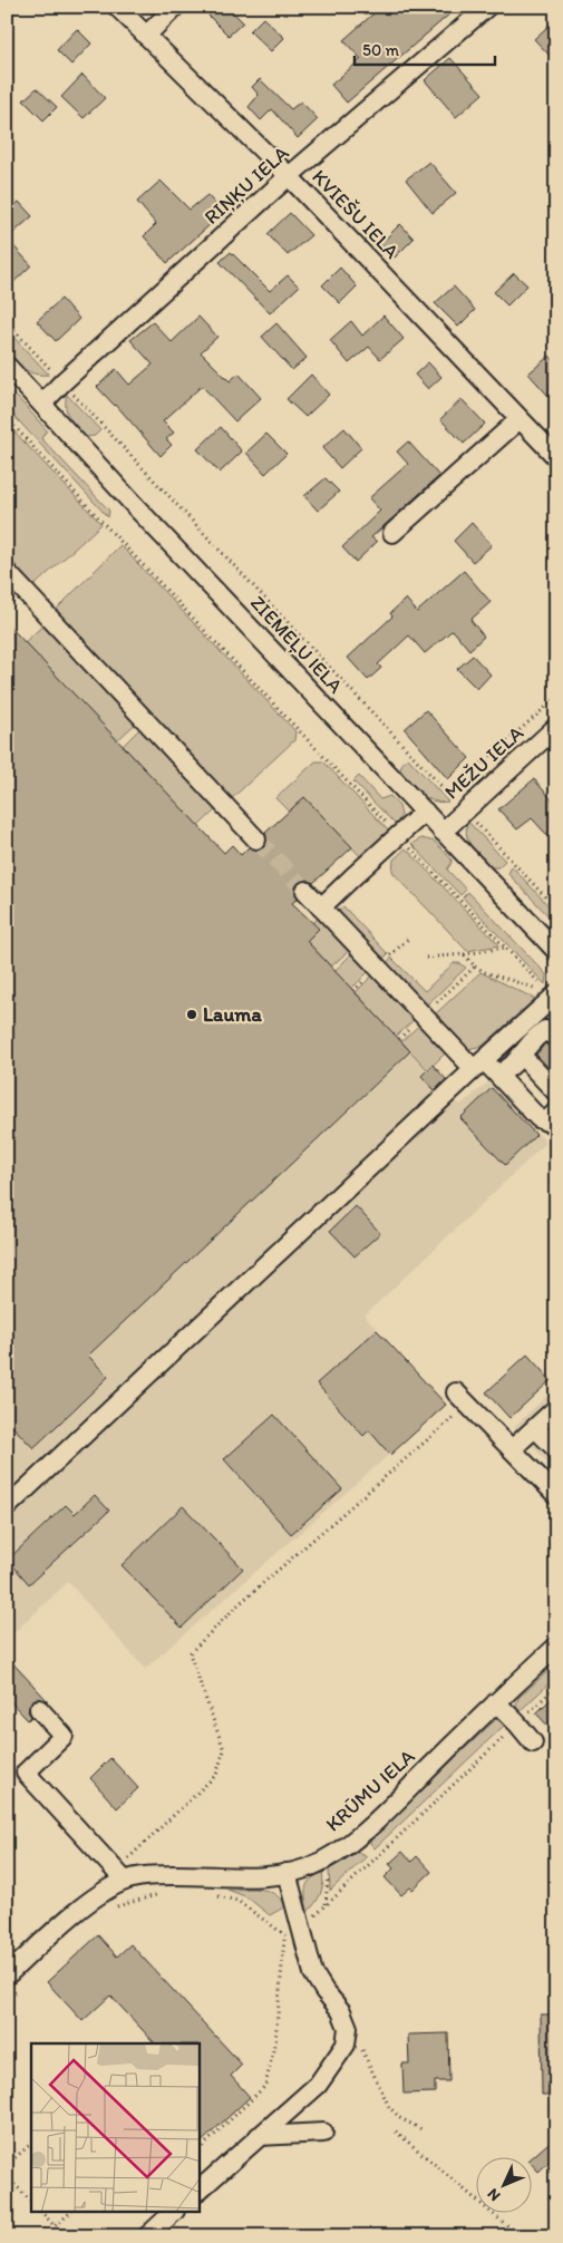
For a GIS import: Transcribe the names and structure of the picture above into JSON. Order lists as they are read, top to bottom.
{
  "streets": {
    "street": [
      "RIŅĶU IELA",
      "KVIEŠU IELA",
      "ZIEMEĻU IELA",
      "MEŽU IELA",
      "KRŪMU IELA"
    ]
  },
  "crossings": [
    ["RIŅĶU IELA", "KVIEŠU IELA"],
    ["RIŅĶU IELA", "ZIEMEĻU IELA"],
    ["ZIEMEĻU IELA", "MEŽU IELA"]
  ],
  "places": ["Lauma"],
  "scale_bar": "50 m",
  "north": "bottom left"
}
